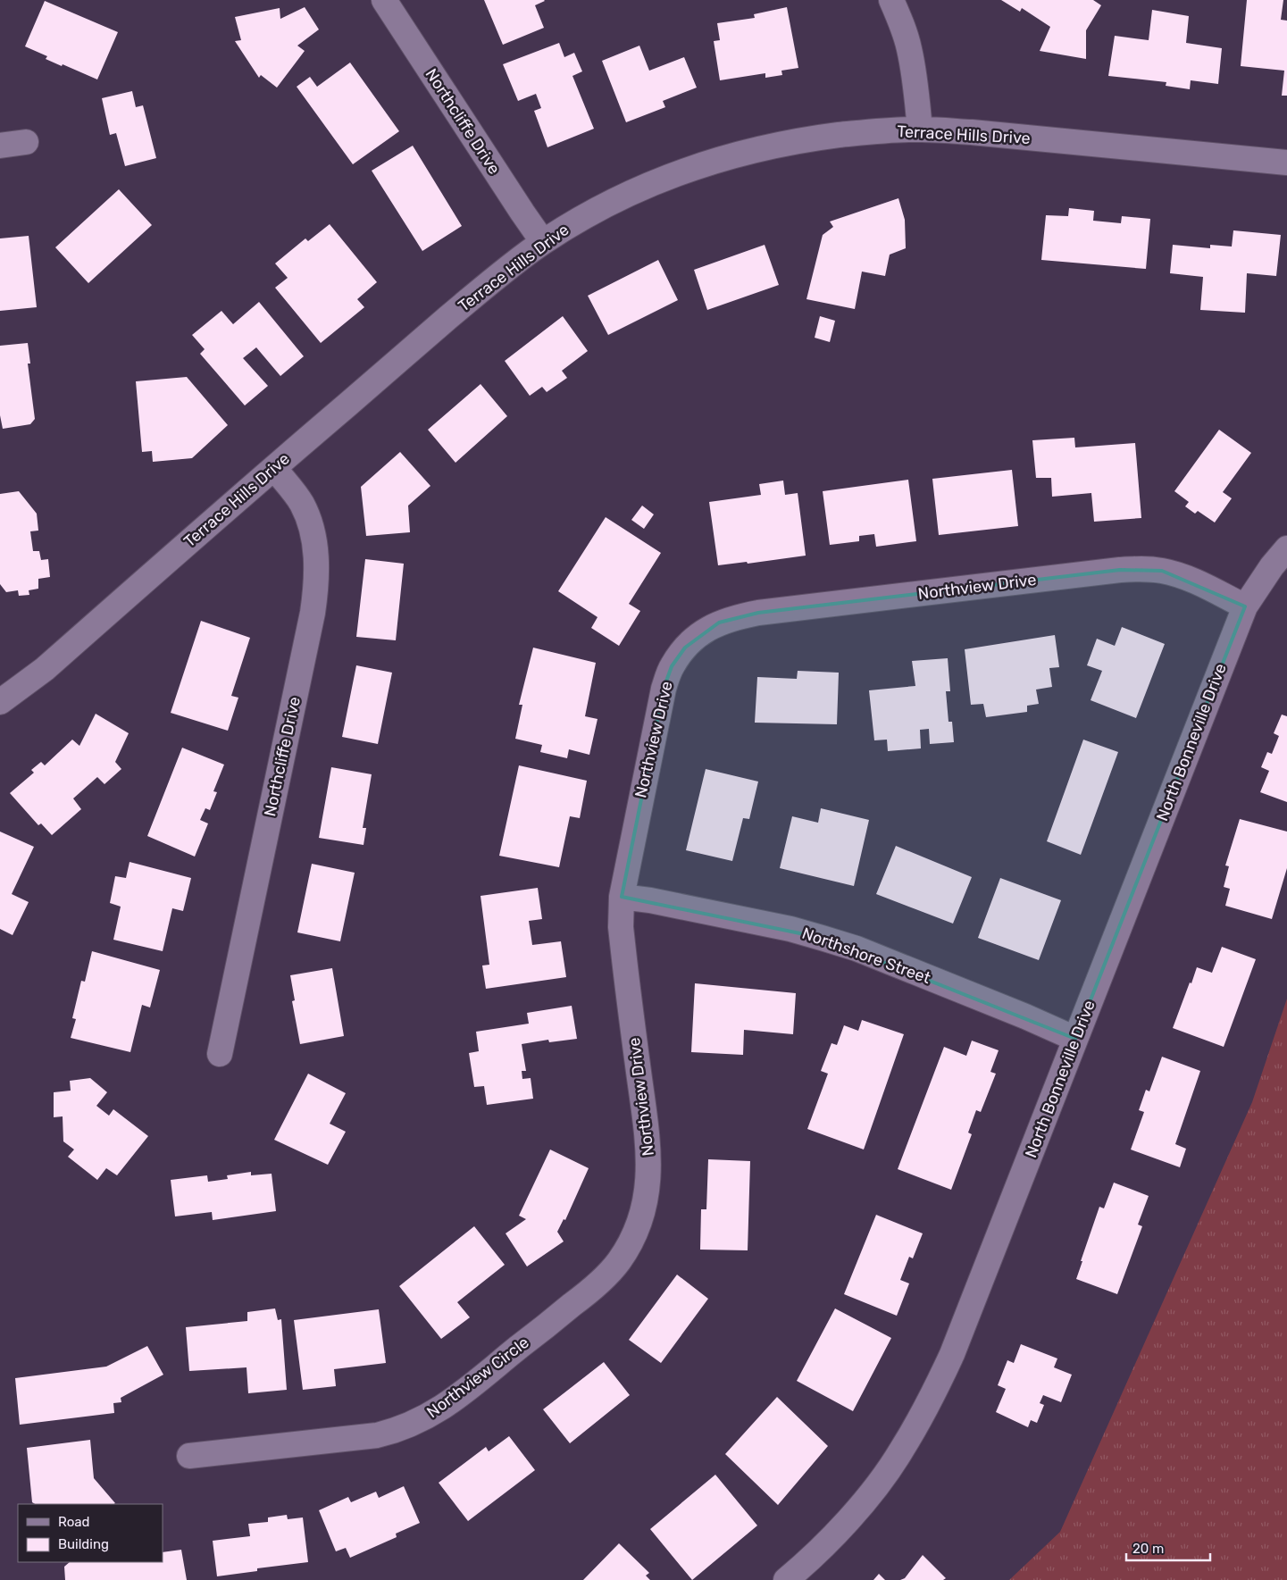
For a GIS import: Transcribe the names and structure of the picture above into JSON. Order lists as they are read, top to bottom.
{
  "streets": {
    "street": [
      "Northcliffe Drive",
      "Terrace Hills Drive",
      "Northview Drive",
      "North Bonneville Drive",
      "Northshore Street",
      "Northview Circle"
    ]
  },
  "crossings": [
    ["Northcliffe Drive", "Terrace Hills Drive"],
    ["Northview Drive", "North Bonneville Drive"],
    ["Northview Drive", "Northshore Street"],
    ["Northview Drive", "Northview Circle"],
    ["North Bonneville Drive", "Northshore Street"]
  ],
  "legend": ["Road", "Building"],
  "scale_bar": "20 m"
}
